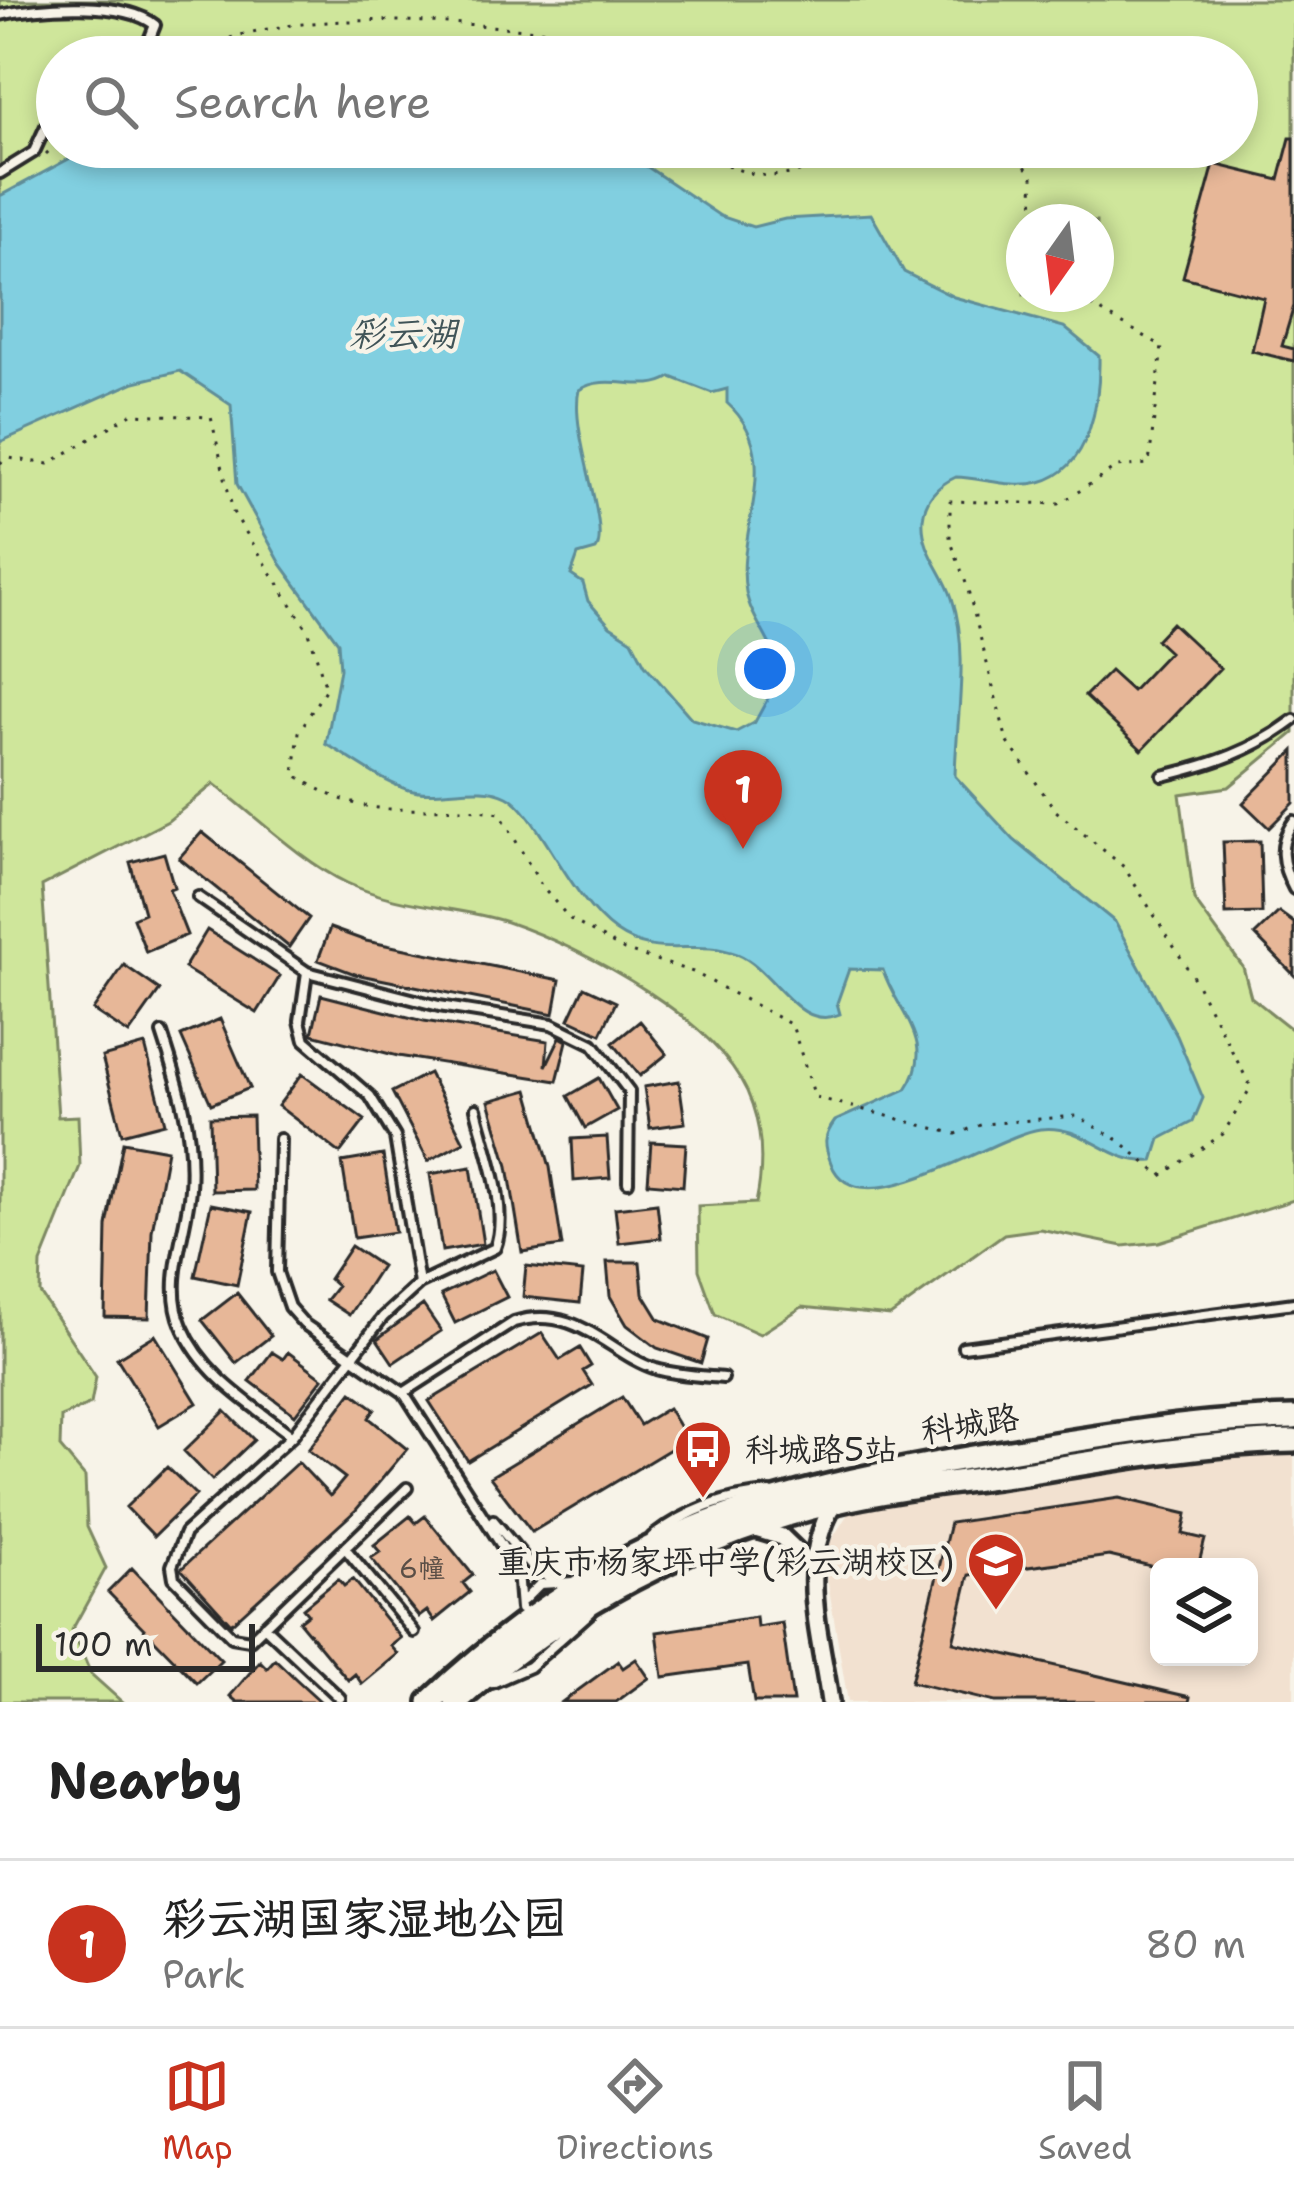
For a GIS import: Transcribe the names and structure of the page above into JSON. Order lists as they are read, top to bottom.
{
  "streets": {
    "main road": ["科城路"]
  },
  "water": ["彩云湖"],
  "places": {
    "bus stop": ["科城路5站"],
    "school or university": ["重庆市杨家坪中学(彩云湖校区)"]
  },
  "house_numbers": ["6幢"],
  "scale_bar": "100 m",
  "north": "bottom",
  "page": {
    "search": "Search here",
    "pins": "1",
    "scale": "100 m",
    "heading": "Nearby",
    "list": [
      {
        "mark": "1",
        "name": "彩云湖国家湿地公园",
        "note": "Park",
        "value": "80 m"
      }
    ],
    "nav": ["Map", "Directions", "Saved"]
  }
}
